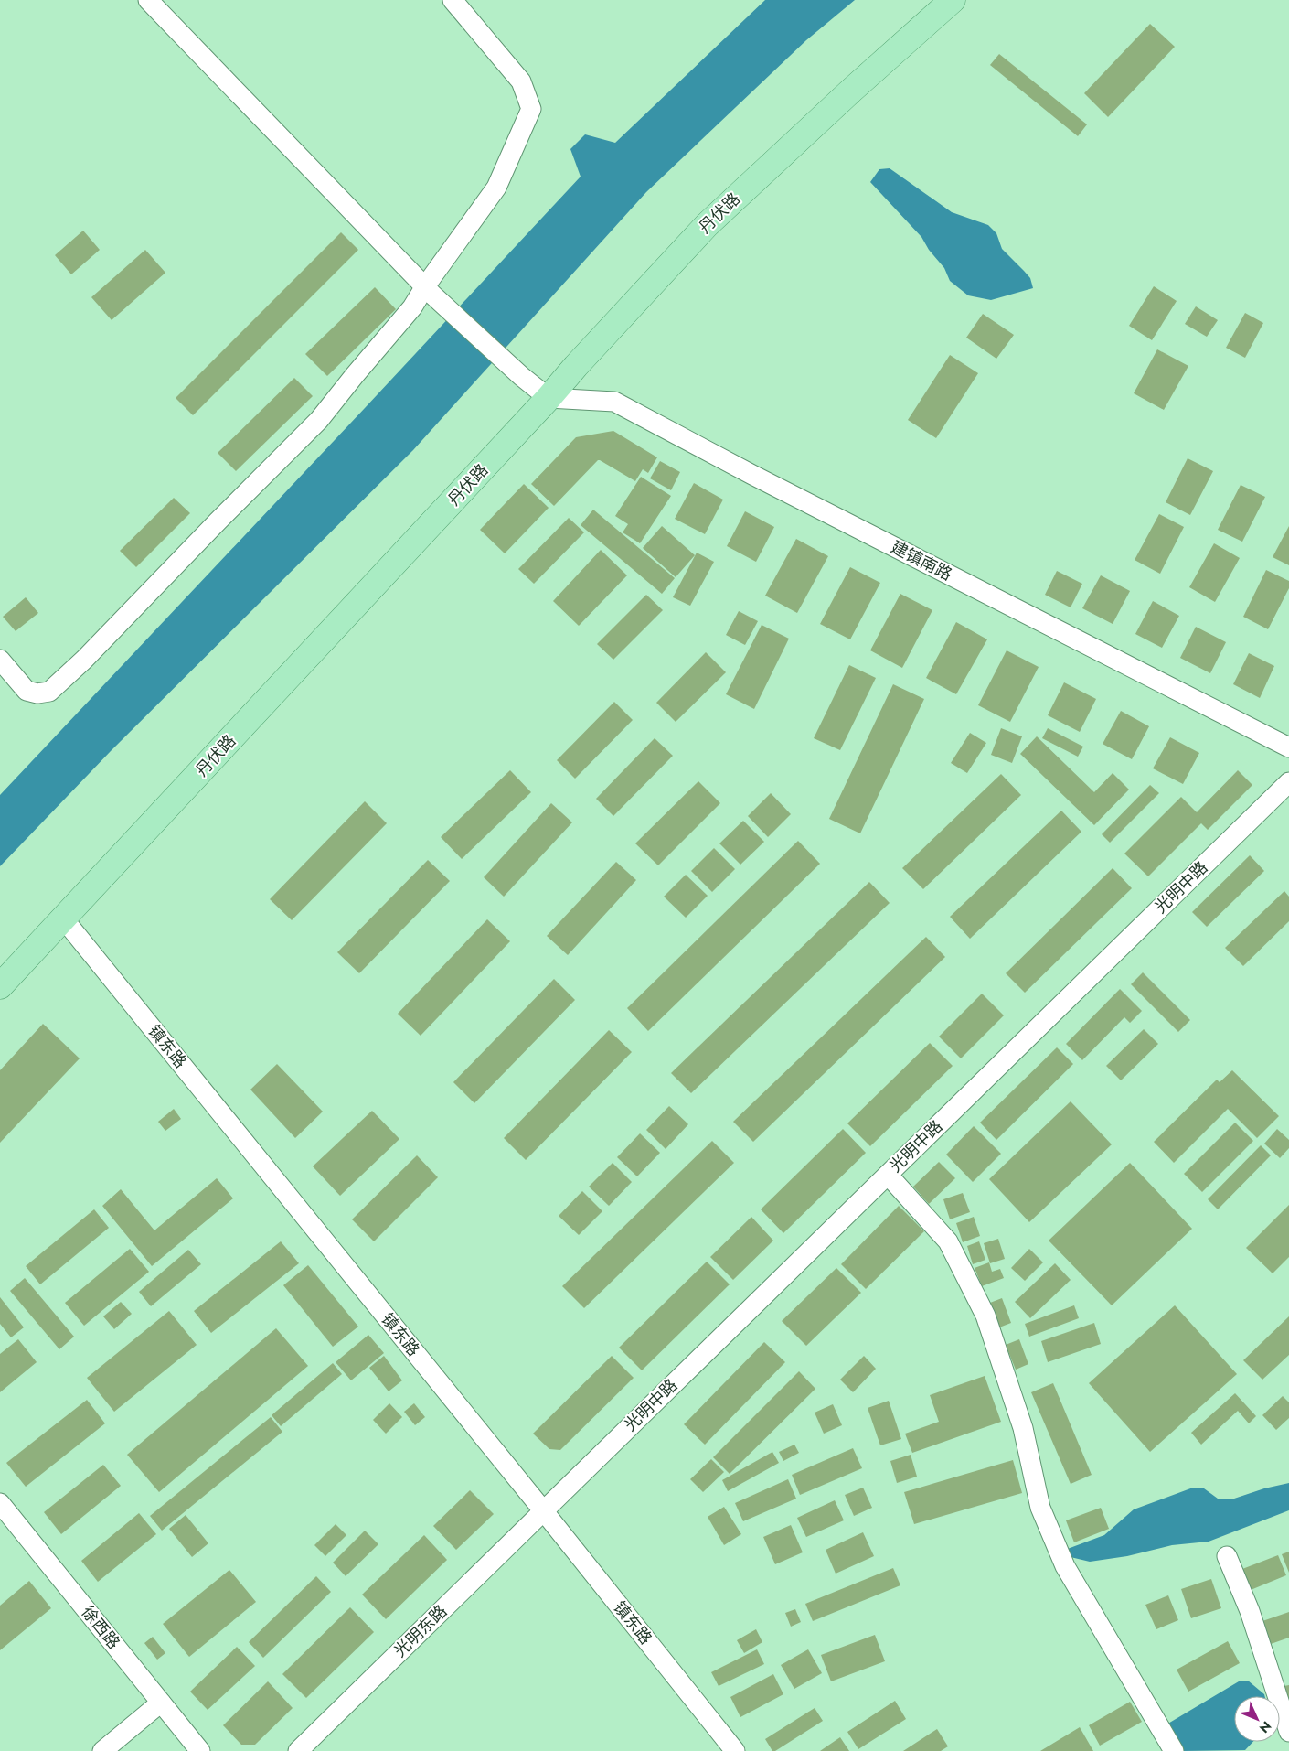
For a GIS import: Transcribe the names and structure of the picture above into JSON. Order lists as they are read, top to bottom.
{
  "streets": {
    "main road": ["丹伏路"],
    "street": [
      "建镇南路",
      "光明中路",
      "镇东路",
      "徐西路",
      "光明东路"
    ]
  },
  "crossings": [
    ["丹伏路", "建镇南路"],
    ["丹伏路", "镇东路"],
    ["光明中路", "镇东路"],
    ["光明中路", "光明东路"],
    ["镇东路", "光明东路"]
  ],
  "north": "bottom right"
}
